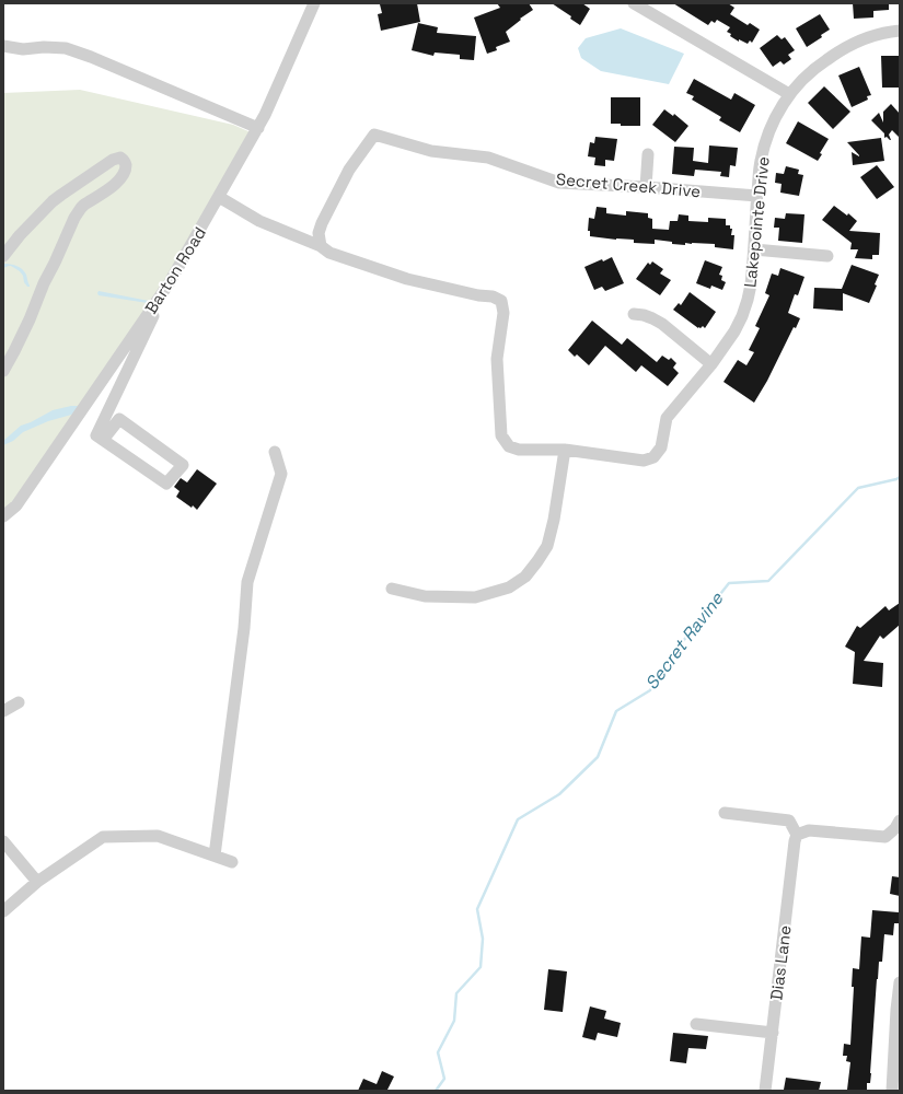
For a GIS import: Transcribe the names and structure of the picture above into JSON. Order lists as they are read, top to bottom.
{
  "streets": {
    "street": [
      "Secret Creek Drive",
      "Lakepointe Drive",
      "Barton Road",
      "Dias Lane"
    ]
  },
  "crossings": [
    ["Secret Creek Drive", "Lakepointe Drive"]
  ],
  "water": ["Secret Ravine"]
}
